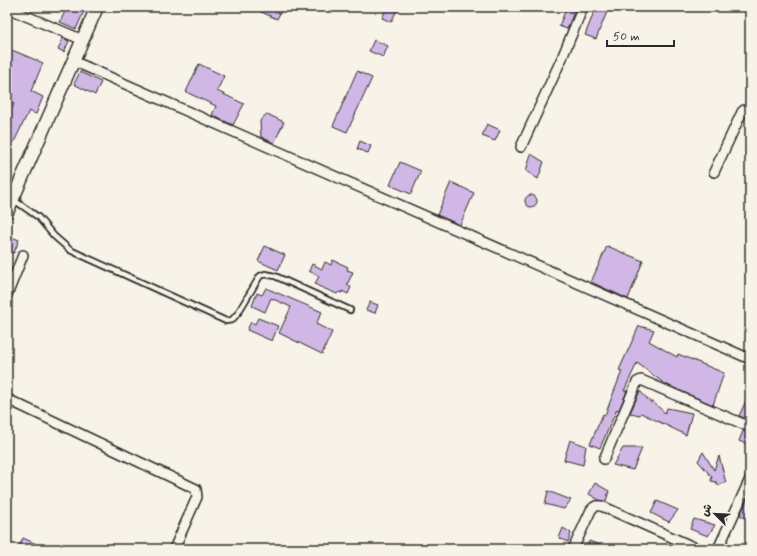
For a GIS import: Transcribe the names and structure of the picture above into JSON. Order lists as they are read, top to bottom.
{
  "scale_bar": "50 m",
  "north": "top left"
}
